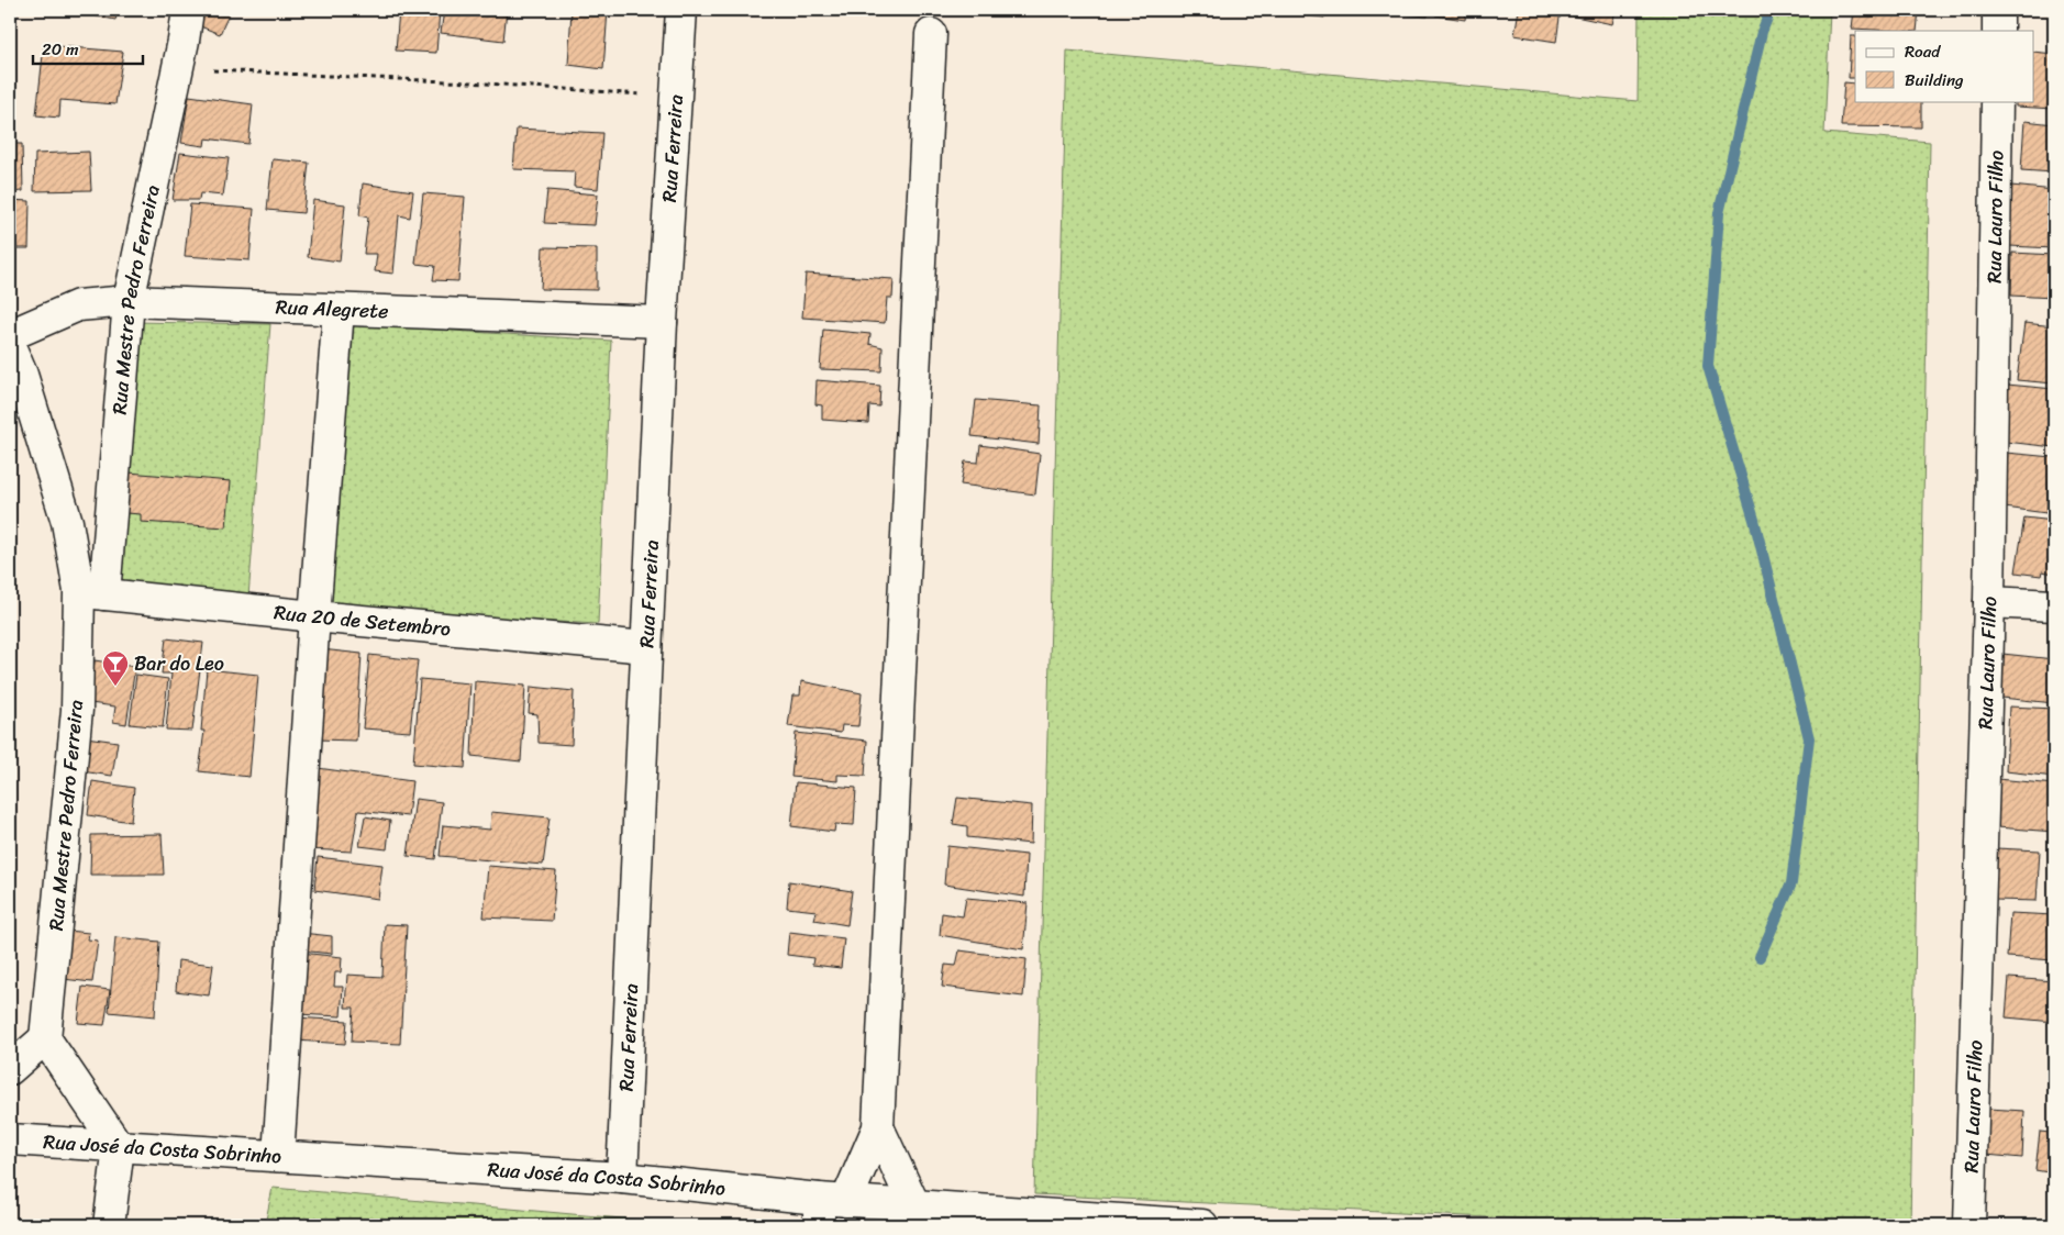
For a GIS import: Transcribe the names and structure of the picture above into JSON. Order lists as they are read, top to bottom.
{
  "streets": {
    "street": [
      "Rua Ferreira",
      "Rua Lauro Filho",
      "Rua Mestre Pedro Ferreira",
      "Rua Alegrete",
      "Rua 20 de Setembro",
      "Rua José da Costa Sobrinho"
    ]
  },
  "crossings": [
    ["Rua Ferreira", "Rua Alegrete"],
    ["Rua Ferreira", "Rua 20 de Setembro"],
    ["Rua Ferreira", "Rua José da Costa Sobrinho"],
    ["Rua Mestre Pedro Ferreira", "Rua Alegrete"],
    ["Rua Mestre Pedro Ferreira", "Rua 20 de Setembro"]
  ],
  "places": {
    "bar": ["Bar do Leo"]
  },
  "legend": ["Road", "Building"],
  "scale_bar": "20 m"
}
